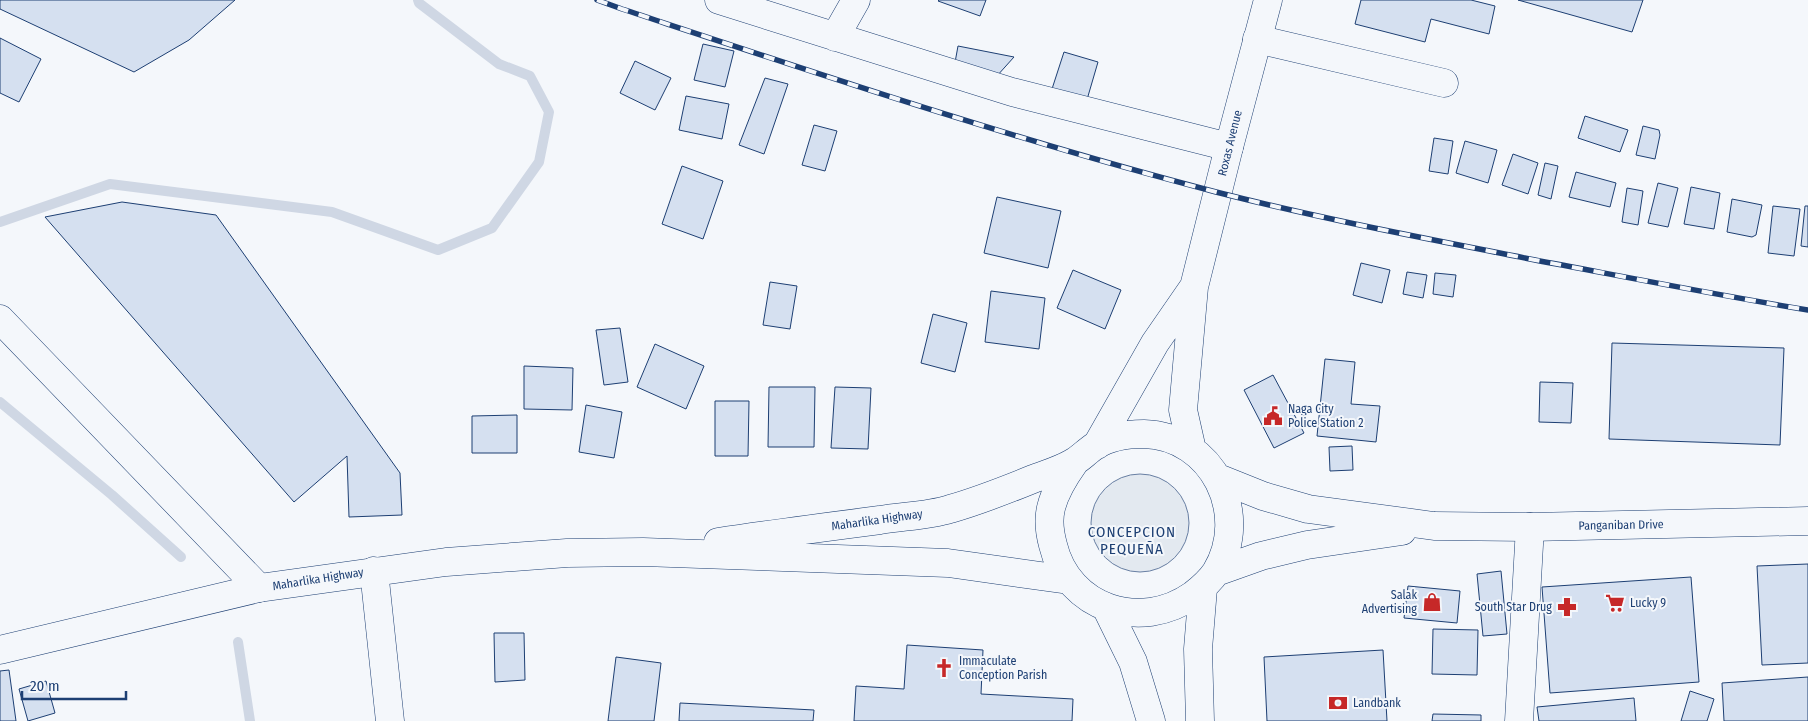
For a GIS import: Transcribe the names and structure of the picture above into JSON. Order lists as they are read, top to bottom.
{
  "streets": {
    "main road": ["Roxas Avenue", "Maharlika Highway", "Panganiban Drive"]
  },
  "crossings": [
    ["Roxas Avenue", "Maharlika Highway"]
  ],
  "districts": ["CONCEPCION PEQUEÑA"],
  "places": {
    "public building": ["Naga City Police Station 2"],
    "shop": ["Salak Advertising"],
    "supermarket": ["Lucky 9"],
    "pharmacy": ["South Star Drug"],
    "church": ["Immaculate Conception Parish"],
    "bank": ["Landbank"]
  },
  "scale_bar": "20 m"
}
